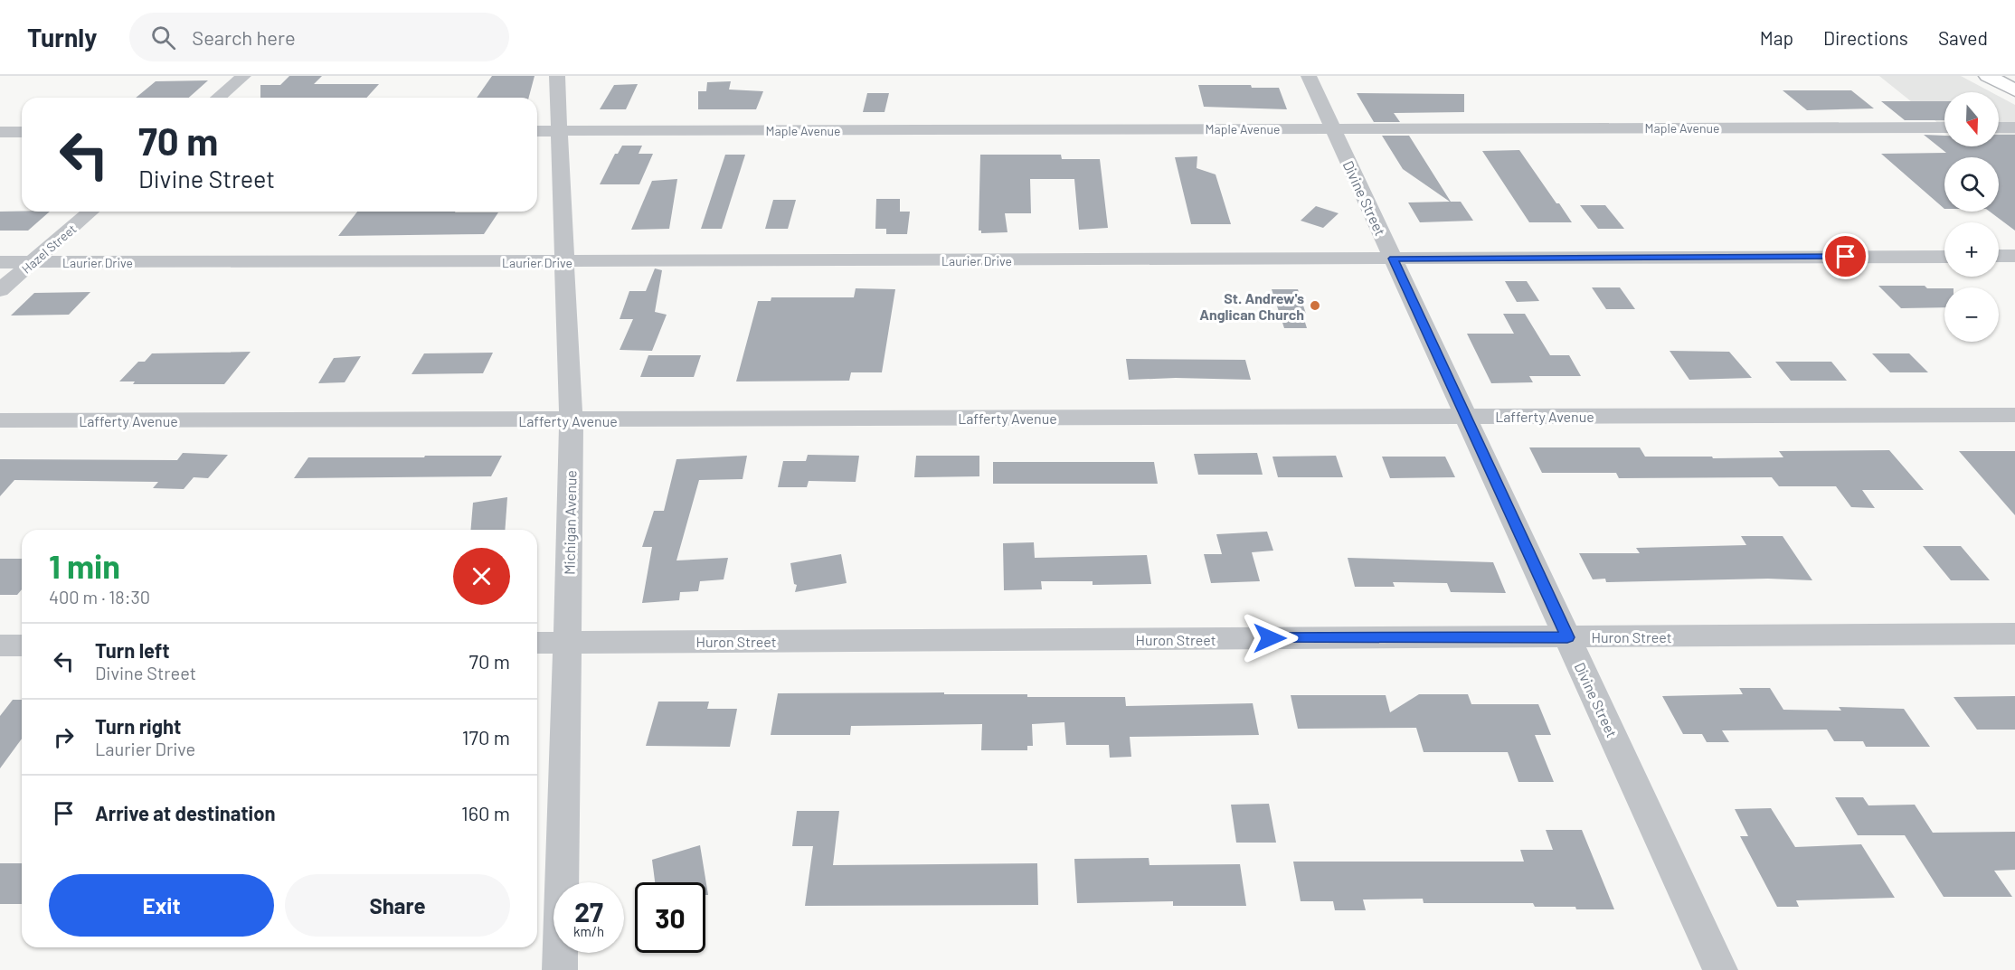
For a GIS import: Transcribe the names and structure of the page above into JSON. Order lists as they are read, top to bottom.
{
  "streets": {
    "street": [
      "Maple Avenue",
      "Divine Street",
      "Hazel Street",
      "Laurier Drive",
      "Lafferty Avenue",
      "Michigan Avenue",
      "Huron Street"
    ]
  },
  "crossings": [
    ["Maple Avenue", "Divine Street"],
    ["Maple Avenue", "Michigan Avenue"],
    ["Divine Street", "Laurier Drive"],
    ["Divine Street", "Lafferty Avenue"],
    ["Divine Street", "Huron Street"],
    ["Hazel Street", "Laurier Drive"],
    ["Laurier Drive", "Michigan Avenue"],
    ["Lafferty Avenue", "Michigan Avenue"],
    ["Michigan Avenue", "Huron Street"]
  ],
  "places": ["St. Andrew's Anglican Church"],
  "north": "bottom",
  "page": {
    "header": "Turnly",
    "search": "Search here",
    "nav": ["Map", "Directions", "Saved"],
    "map_buttons": ["+", "−"],
    "turn": ["70 m", "Divine Street"],
    "heading": ["1 min", "400 m · 18:30"],
    "list": [
      {
        "name": "Turn left",
        "note": "Divine Street",
        "value": "70 m"
      },
      {
        "name": "Turn right",
        "note": "Laurier Drive",
        "value": "170 m"
      },
      {
        "name": "Arrive at destination",
        "value": "160 m"
      }
    ],
    "buttons": ["Exit", "Share"],
    "speed": "27 km/h",
    "limit": "30"
  }
}
